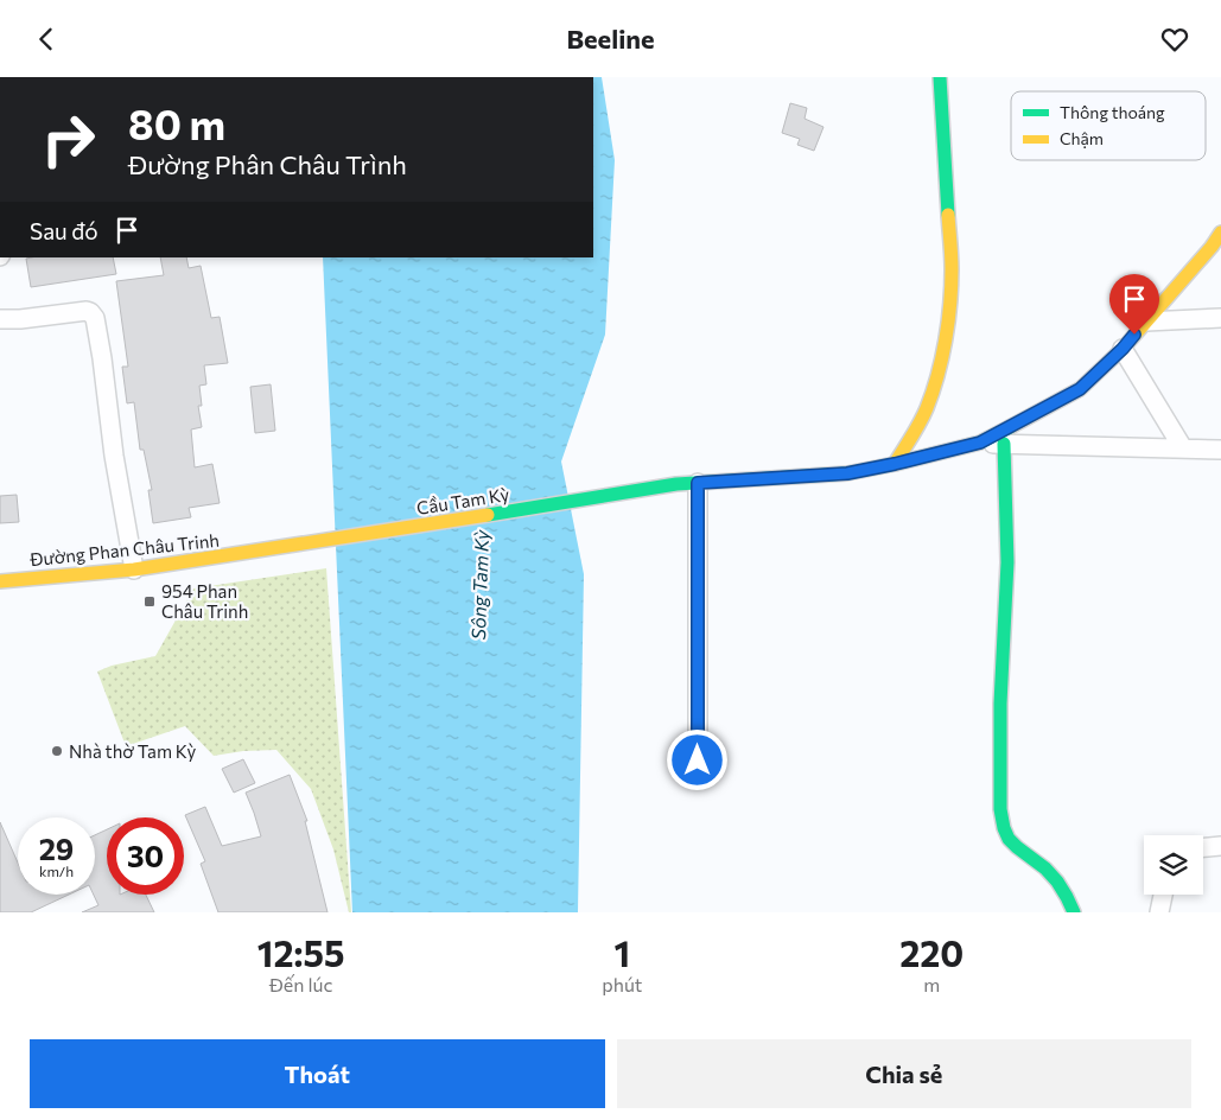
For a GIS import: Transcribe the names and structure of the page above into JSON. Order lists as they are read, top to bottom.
{
  "streets": {
    "main road": ["Cầu Tam Kỳ", "Đường Phan Châu Trinh"]
  },
  "crossings": [
    ["Cầu Tam Kỳ", "Đường Phan Châu Trinh"]
  ],
  "water": ["Sông Tam Kỳ"],
  "places": {
    "transit": ["954 Phan Châu Trinh"],
    "other": ["Nhà thờ Tam Kỳ"]
  },
  "legend": ["Thông thoáng", "Chậm"],
  "page": {
    "header": "Beeline",
    "turn": ["80 m", "Đường Phân Châu Trình"],
    "then": "Sau đó",
    "speed": "29 km/h",
    "limit": "30",
    "eta": [
      "12:55",
      "Đến lúc",
      "1",
      "phút",
      "220",
      "m"
    ],
    "buttons": ["Thoát", "Chia sẻ"]
  }
}
